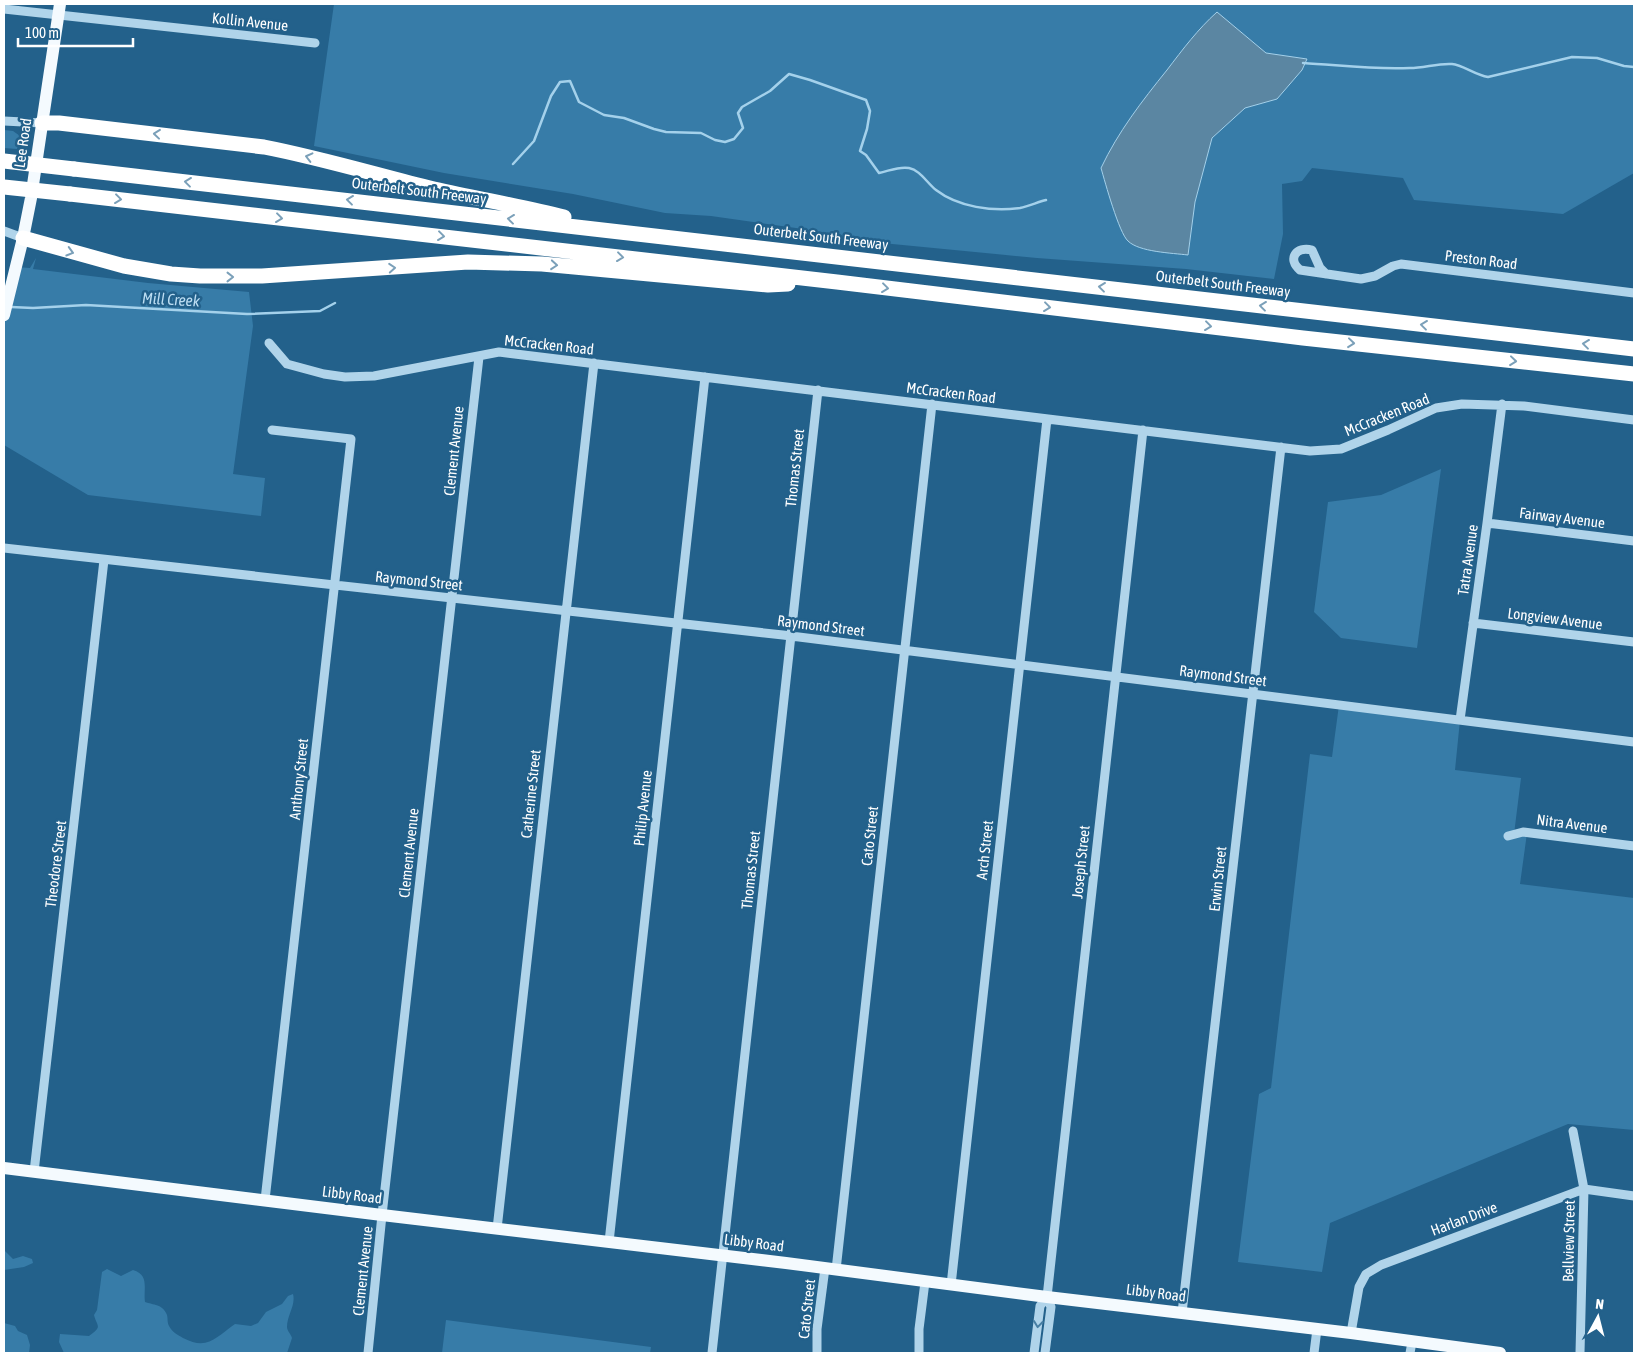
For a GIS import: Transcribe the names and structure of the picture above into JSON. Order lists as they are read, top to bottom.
{
  "streets": {
    "highway": ["Outerbelt South Freeway"],
    "main road": ["Lee Road", "Libby Road"],
    "street": [
      "Kollin Avenue",
      "Preston Road",
      "McCracken Road",
      "Clement Avenue",
      "Thomas Street",
      "Fairway Avenue",
      "Tatra Avenue",
      "Raymond Street",
      "Longview Avenue",
      "Anthony Street",
      "Catherine Street",
      "Philip Avenue",
      "Nitra Avenue",
      "Cato Street",
      "Arch Street",
      "Joseph Street",
      "Theodore Street",
      "Erwin Street",
      "Harlan Drive",
      "Bellview Street"
    ]
  },
  "crossings": [
    ["Kollin Avenue", "Lee Road"],
    ["McCracken Road", "Clement Avenue"],
    ["McCracken Road", "Thomas Street"],
    ["McCracken Road", "Tatra Avenue"],
    ["McCracken Road", "Catherine Street"],
    ["McCracken Road", "Philip Avenue"],
    ["McCracken Road", "Cato Street"],
    ["McCracken Road", "Arch Street"],
    ["McCracken Road", "Joseph Street"],
    ["McCracken Road", "Erwin Street"],
    ["Clement Avenue", "Raymond Street"],
    ["Clement Avenue", "Libby Road"],
    ["Thomas Street", "Raymond Street"],
    ["Thomas Street", "Libby Road"],
    ["Fairway Avenue", "Tatra Avenue"],
    ["Tatra Avenue", "Raymond Street"],
    ["Tatra Avenue", "Longview Avenue"],
    ["Raymond Street", "Anthony Street"],
    ["Raymond Street", "Catherine Street"],
    ["Raymond Street", "Philip Avenue"],
    ["Raymond Street", "Cato Street"],
    ["Raymond Street", "Arch Street"],
    ["Raymond Street", "Joseph Street"],
    ["Raymond Street", "Theodore Street"],
    ["Raymond Street", "Erwin Street"],
    ["Anthony Street", "Libby Road"],
    ["Catherine Street", "Libby Road"],
    ["Philip Avenue", "Libby Road"],
    ["Cato Street", "Libby Road"],
    ["Arch Street", "Libby Road"],
    ["Joseph Street", "Libby Road"],
    ["Theodore Street", "Libby Road"],
    ["Erwin Street", "Libby Road"],
    ["Libby Road", "Harlan Drive"],
    ["Harlan Drive", "Bellview Street"]
  ],
  "water": ["Mill Creek"],
  "scale_bar": "100 m",
  "north": "top"
}
